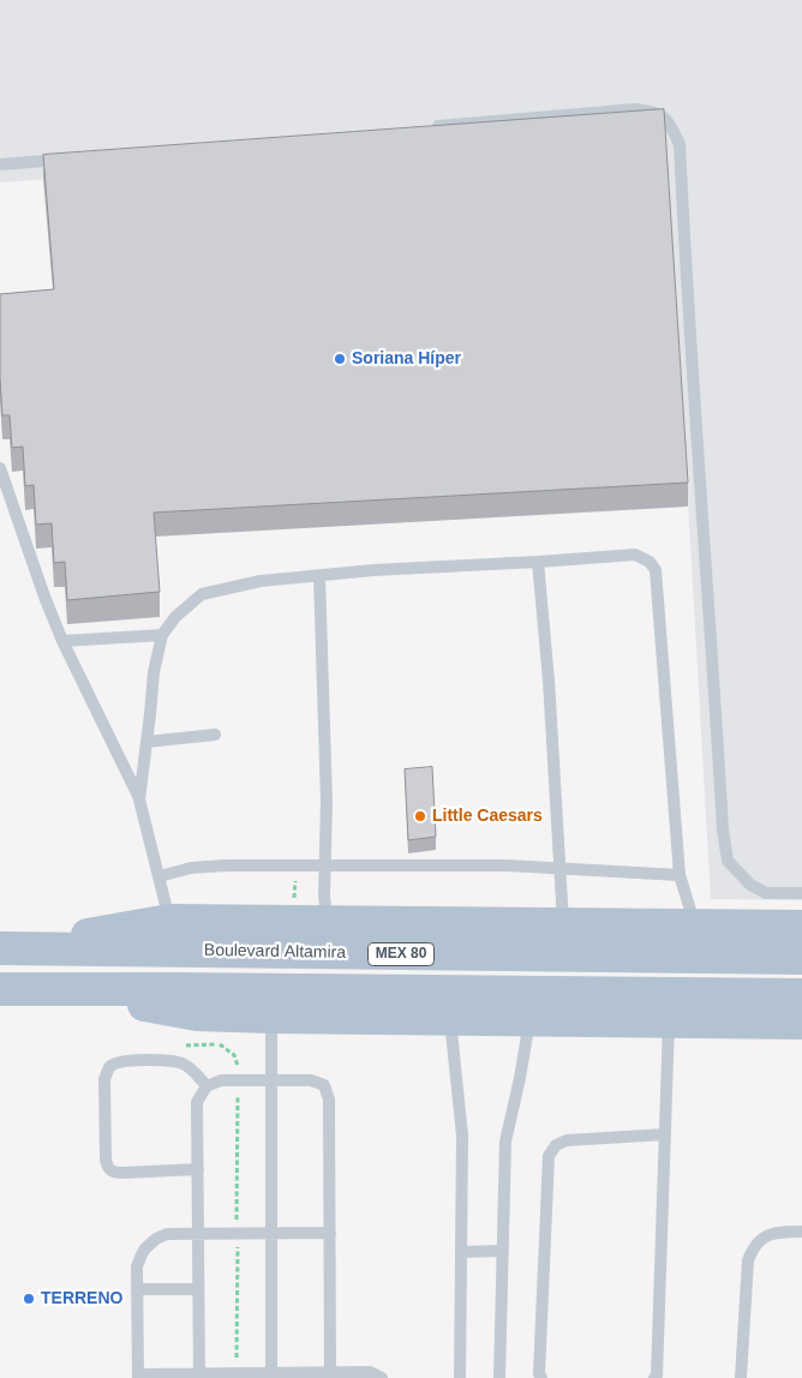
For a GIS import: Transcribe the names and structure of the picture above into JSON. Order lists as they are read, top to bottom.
{
  "streets": {
    "main road": ["Boulevard Altamira", "MEX 80"]
  },
  "places": ["Soriana Híper", "Little Caesars", "TERRENO"]
}
